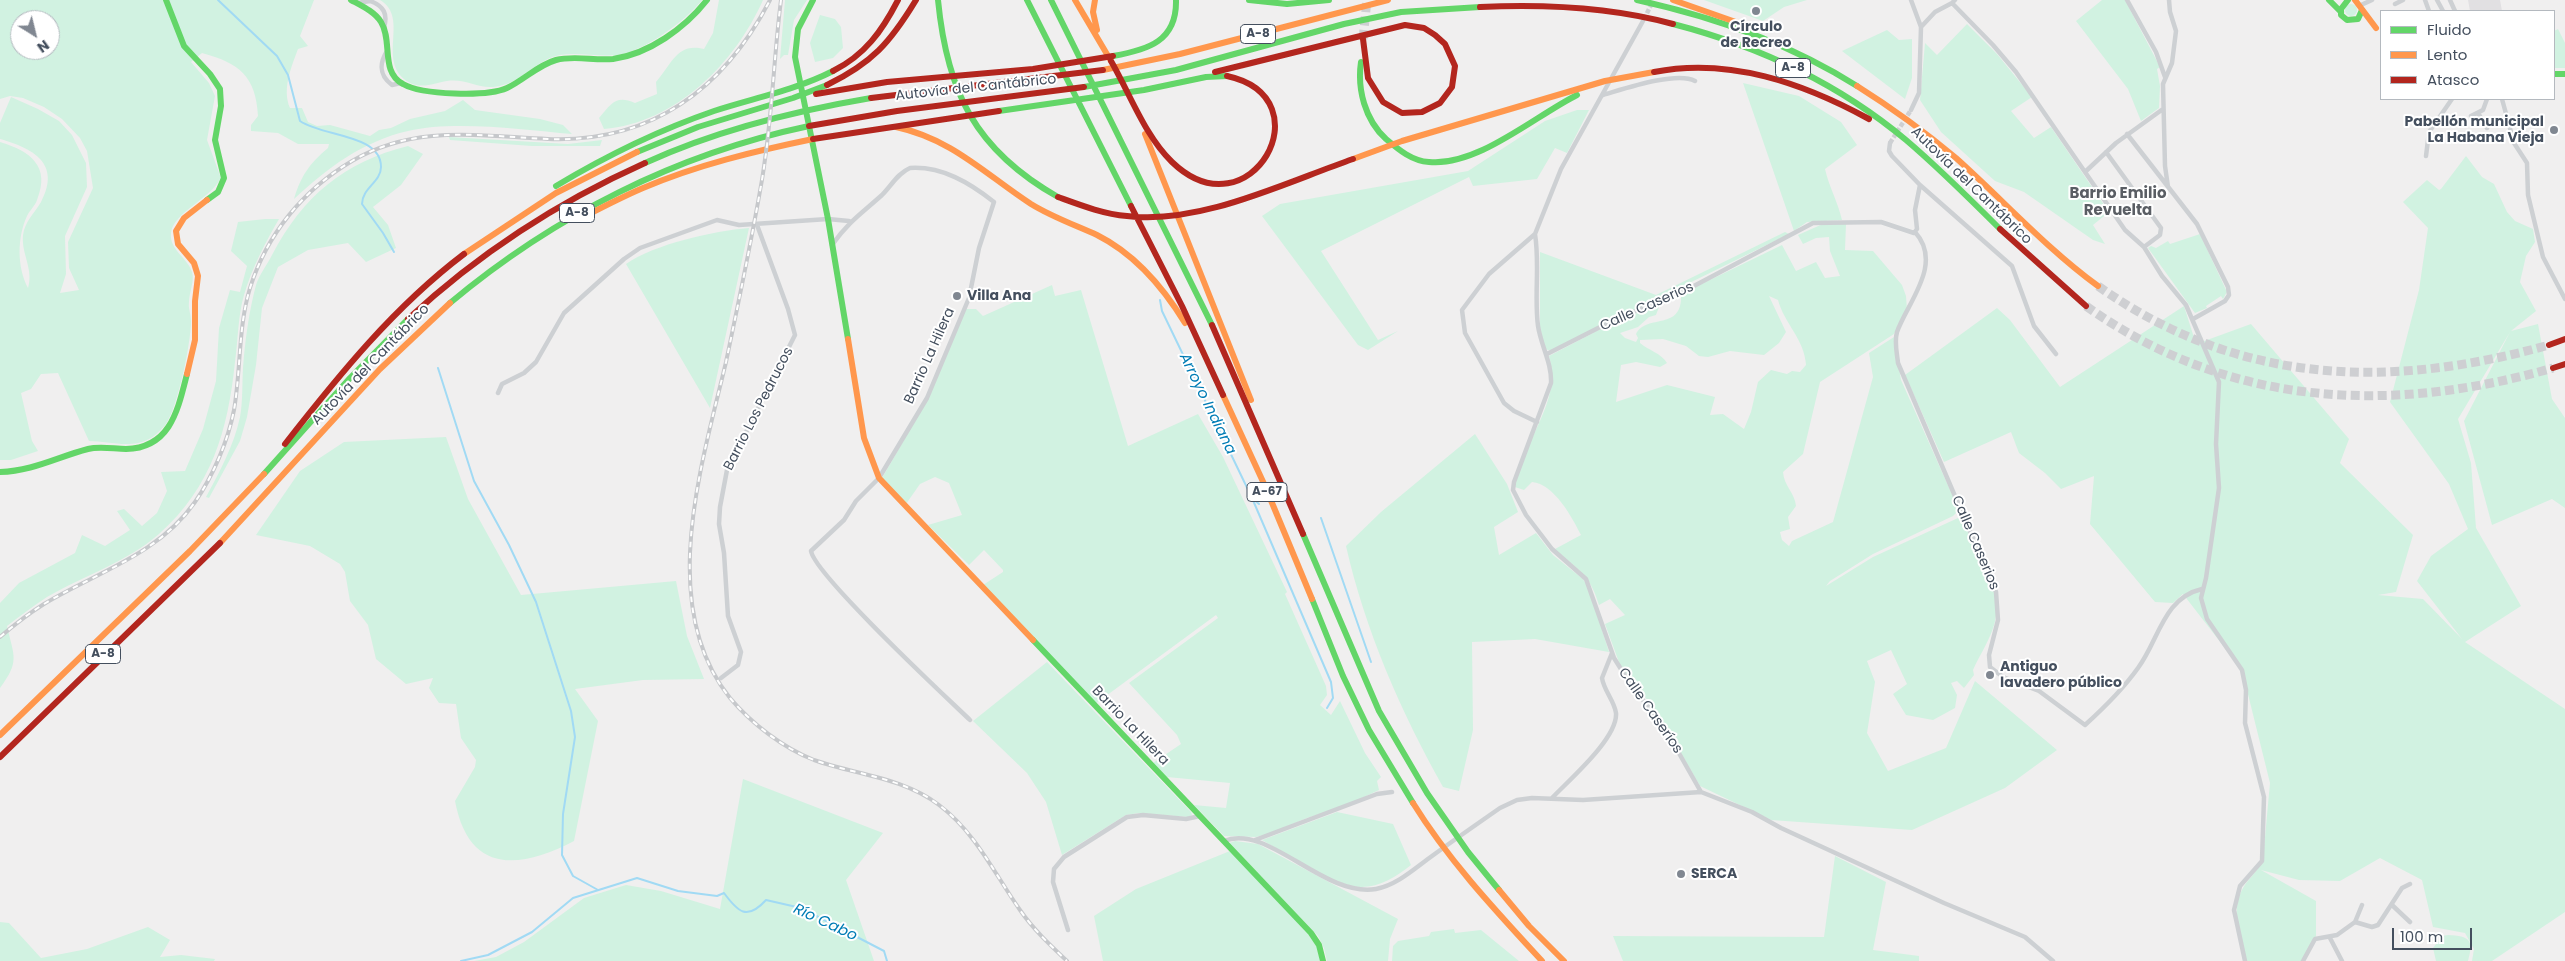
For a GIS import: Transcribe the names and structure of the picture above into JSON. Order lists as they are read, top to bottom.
{
  "streets": {
    "main road": [
      "A-8",
      "Autovía del Cantábrico",
      "Barrio La Hilera",
      "A-67"
    ],
    "street": ["Calle Caserios", "Barrio Los Pedrucos", "Calle Caseríos"]
  },
  "districts": ["Barrio Emilio Revuelta"],
  "water": ["Arroyo Indiana", "Río Cabo"],
  "places": [
    "Círculo de Recreo",
    "Pabellón municipal La Habana Vieja",
    "Villa Ana",
    "Antiguo lavadero público",
    "SERCA"
  ],
  "legend": ["Fluido", "Lento", "Atasco"],
  "scale_bar": "100 m",
  "north": "bottom right"
}
